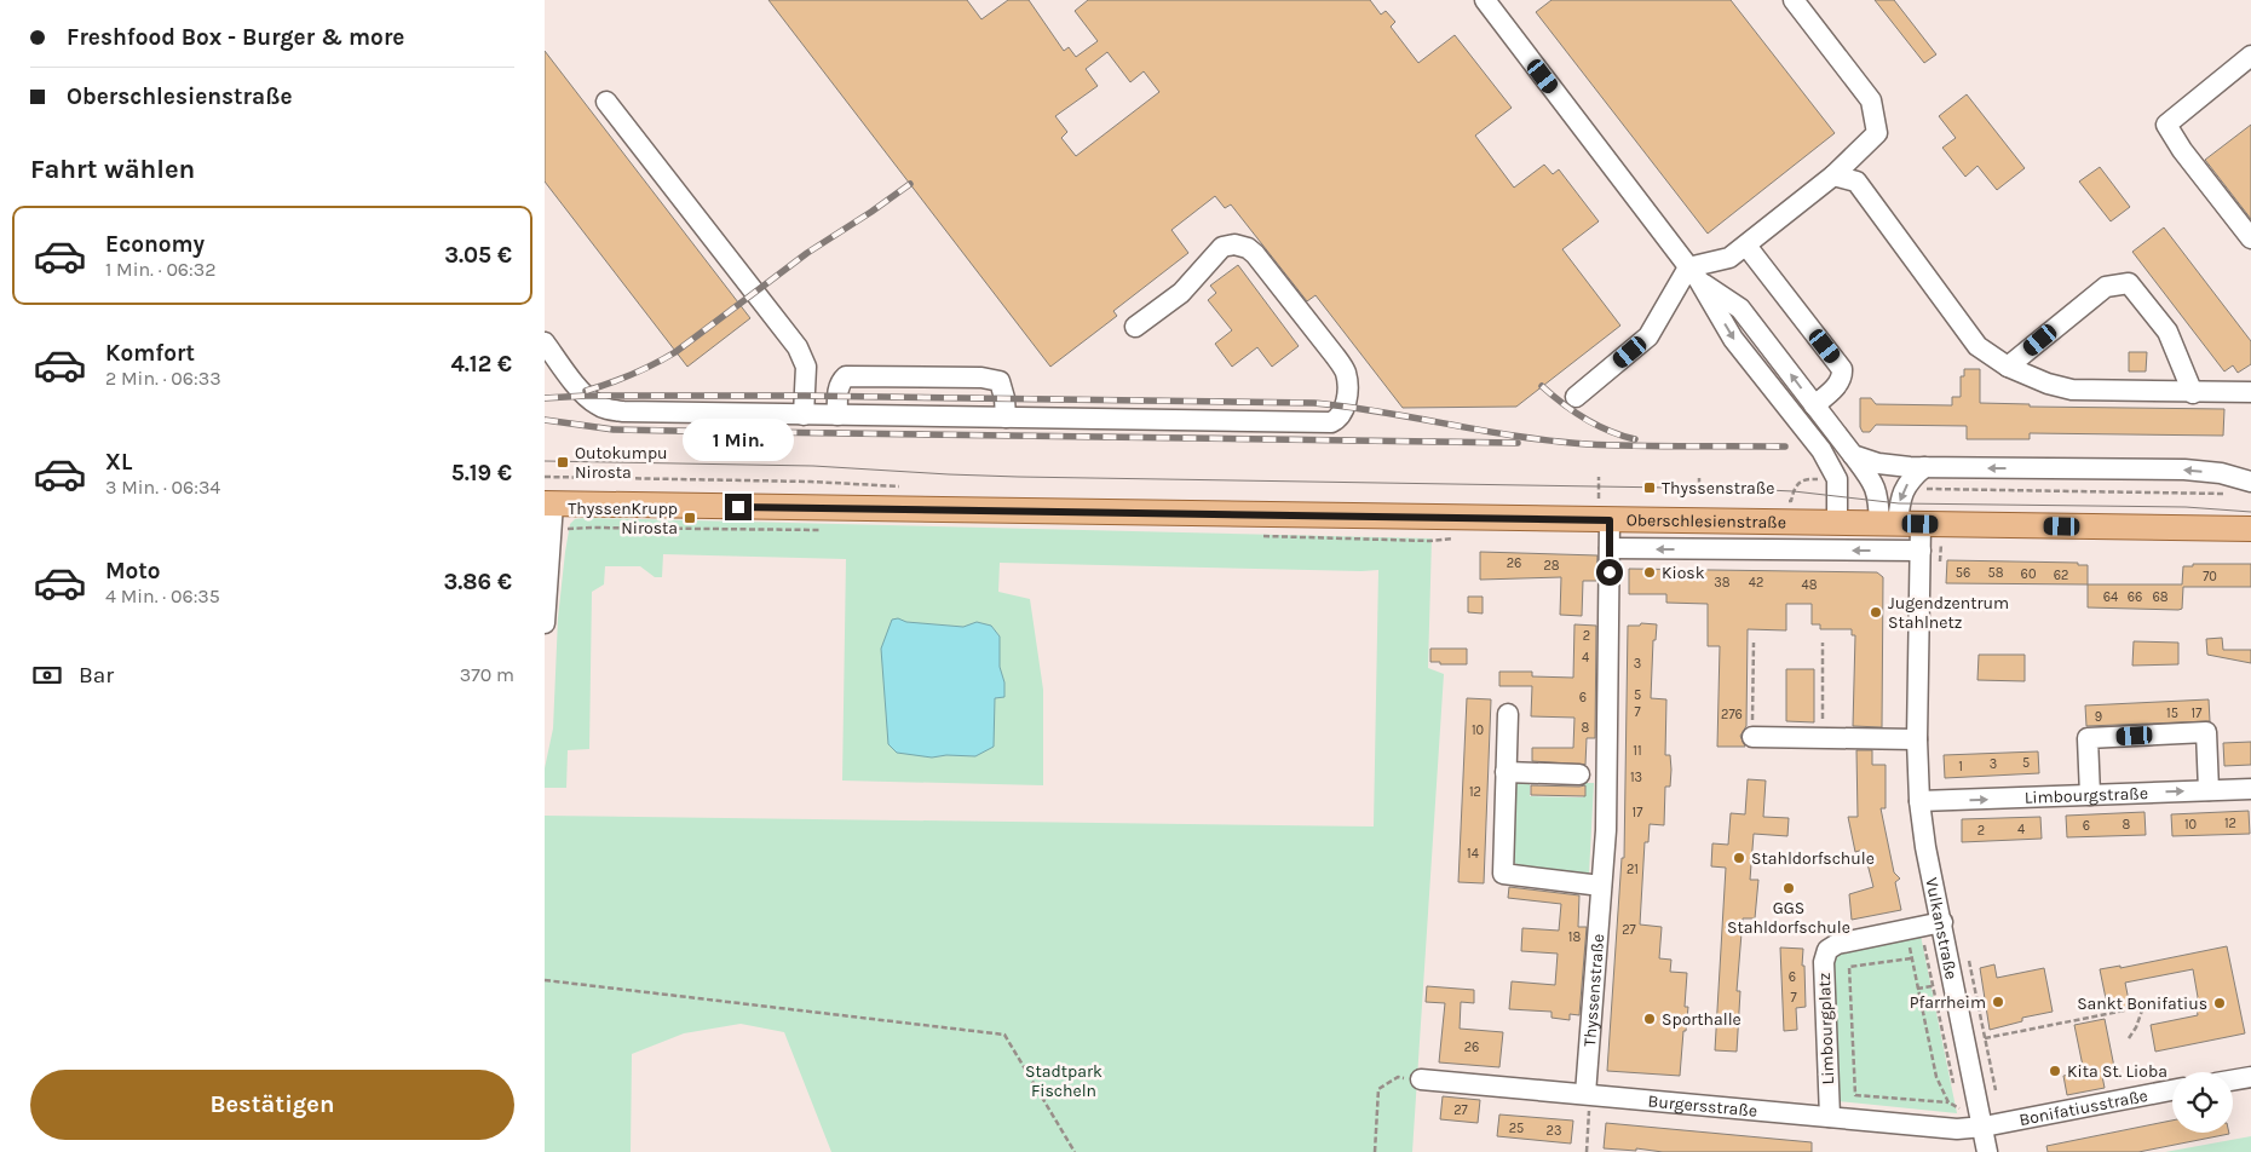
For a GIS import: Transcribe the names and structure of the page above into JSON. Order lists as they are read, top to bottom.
{
  "streets": {
    "main road": ["Oberschlesienstraße"],
    "street": [
      "Limbourgstraße",
      "Vulkanstraße",
      "Thyssenstraße",
      "Limbourgplatz",
      "Burgersstraße",
      "Bonifatiusstraße"
    ]
  },
  "crossings": [
    ["Oberschlesienstraße", "Vulkanstraße"],
    ["Oberschlesienstraße", "Thyssenstraße"],
    ["Limbourgstraße", "Vulkanstraße"],
    ["Vulkanstraße", "Limbourgplatz"],
    ["Vulkanstraße", "Burgersstraße"],
    ["Vulkanstraße", "Bonifatiusstraße"],
    ["Thyssenstraße", "Burgersstraße"],
    ["Limbourgplatz", "Burgersstraße"],
    ["Burgersstraße", "Bonifatiusstraße"]
  ],
  "one_way": ["Limbourgstraße"],
  "parks": ["Stadtpark Fischeln"],
  "places": {
    "transit": ["Outokumpu Nirosta", "Thyssenstraße", "ThyssenKrupp Nirosta"],
    "other": [
      "Kiosk",
      "Jugendzentrum Stahlnetz",
      "Stahldorfschule",
      "GGS Stahldorfschule",
      "Pfarrheim",
      "Sankt Bonifatius",
      "Sporthalle",
      "Kita St. Lioba"
    ]
  },
  "house_numbers": [
    "26",
    "28",
    "56",
    "58",
    "60",
    "62",
    "70",
    "38",
    "42",
    "48",
    "64",
    "66",
    "68",
    "2",
    "4",
    "3",
    "5",
    "6",
    "7",
    "15",
    "17",
    "276",
    "9",
    "8",
    "10",
    "11",
    "5",
    "3",
    "1",
    "13",
    "12",
    "17",
    "12",
    "8",
    "10",
    "6",
    "4",
    "2",
    "14",
    "21",
    "27",
    "18",
    "6",
    "7",
    "26",
    "27",
    "25",
    "23"
  ],
  "page": {
    "banner": ["Freshfood Box - Burger & more", "Oberschlesienstraße"],
    "heading": "Fahrt wählen",
    "list": [
      {
        "name": "Economy",
        "note": "1 Min. · 06:32",
        "value": "3.05 €"
      },
      {
        "name": "Komfort",
        "note": "2 Min. · 06:33",
        "value": "4.12 €"
      },
      {
        "name": "XL",
        "note": "3 Min. · 06:34",
        "value": "5.19 €"
      },
      {
        "name": "Moto",
        "note": "4 Min. · 06:35",
        "value": "3.86 €"
      }
    ],
    "bubble": "1 Min.",
    "pay": ["Bar", "370 m"],
    "buttons": "Bestätigen"
  }
}
